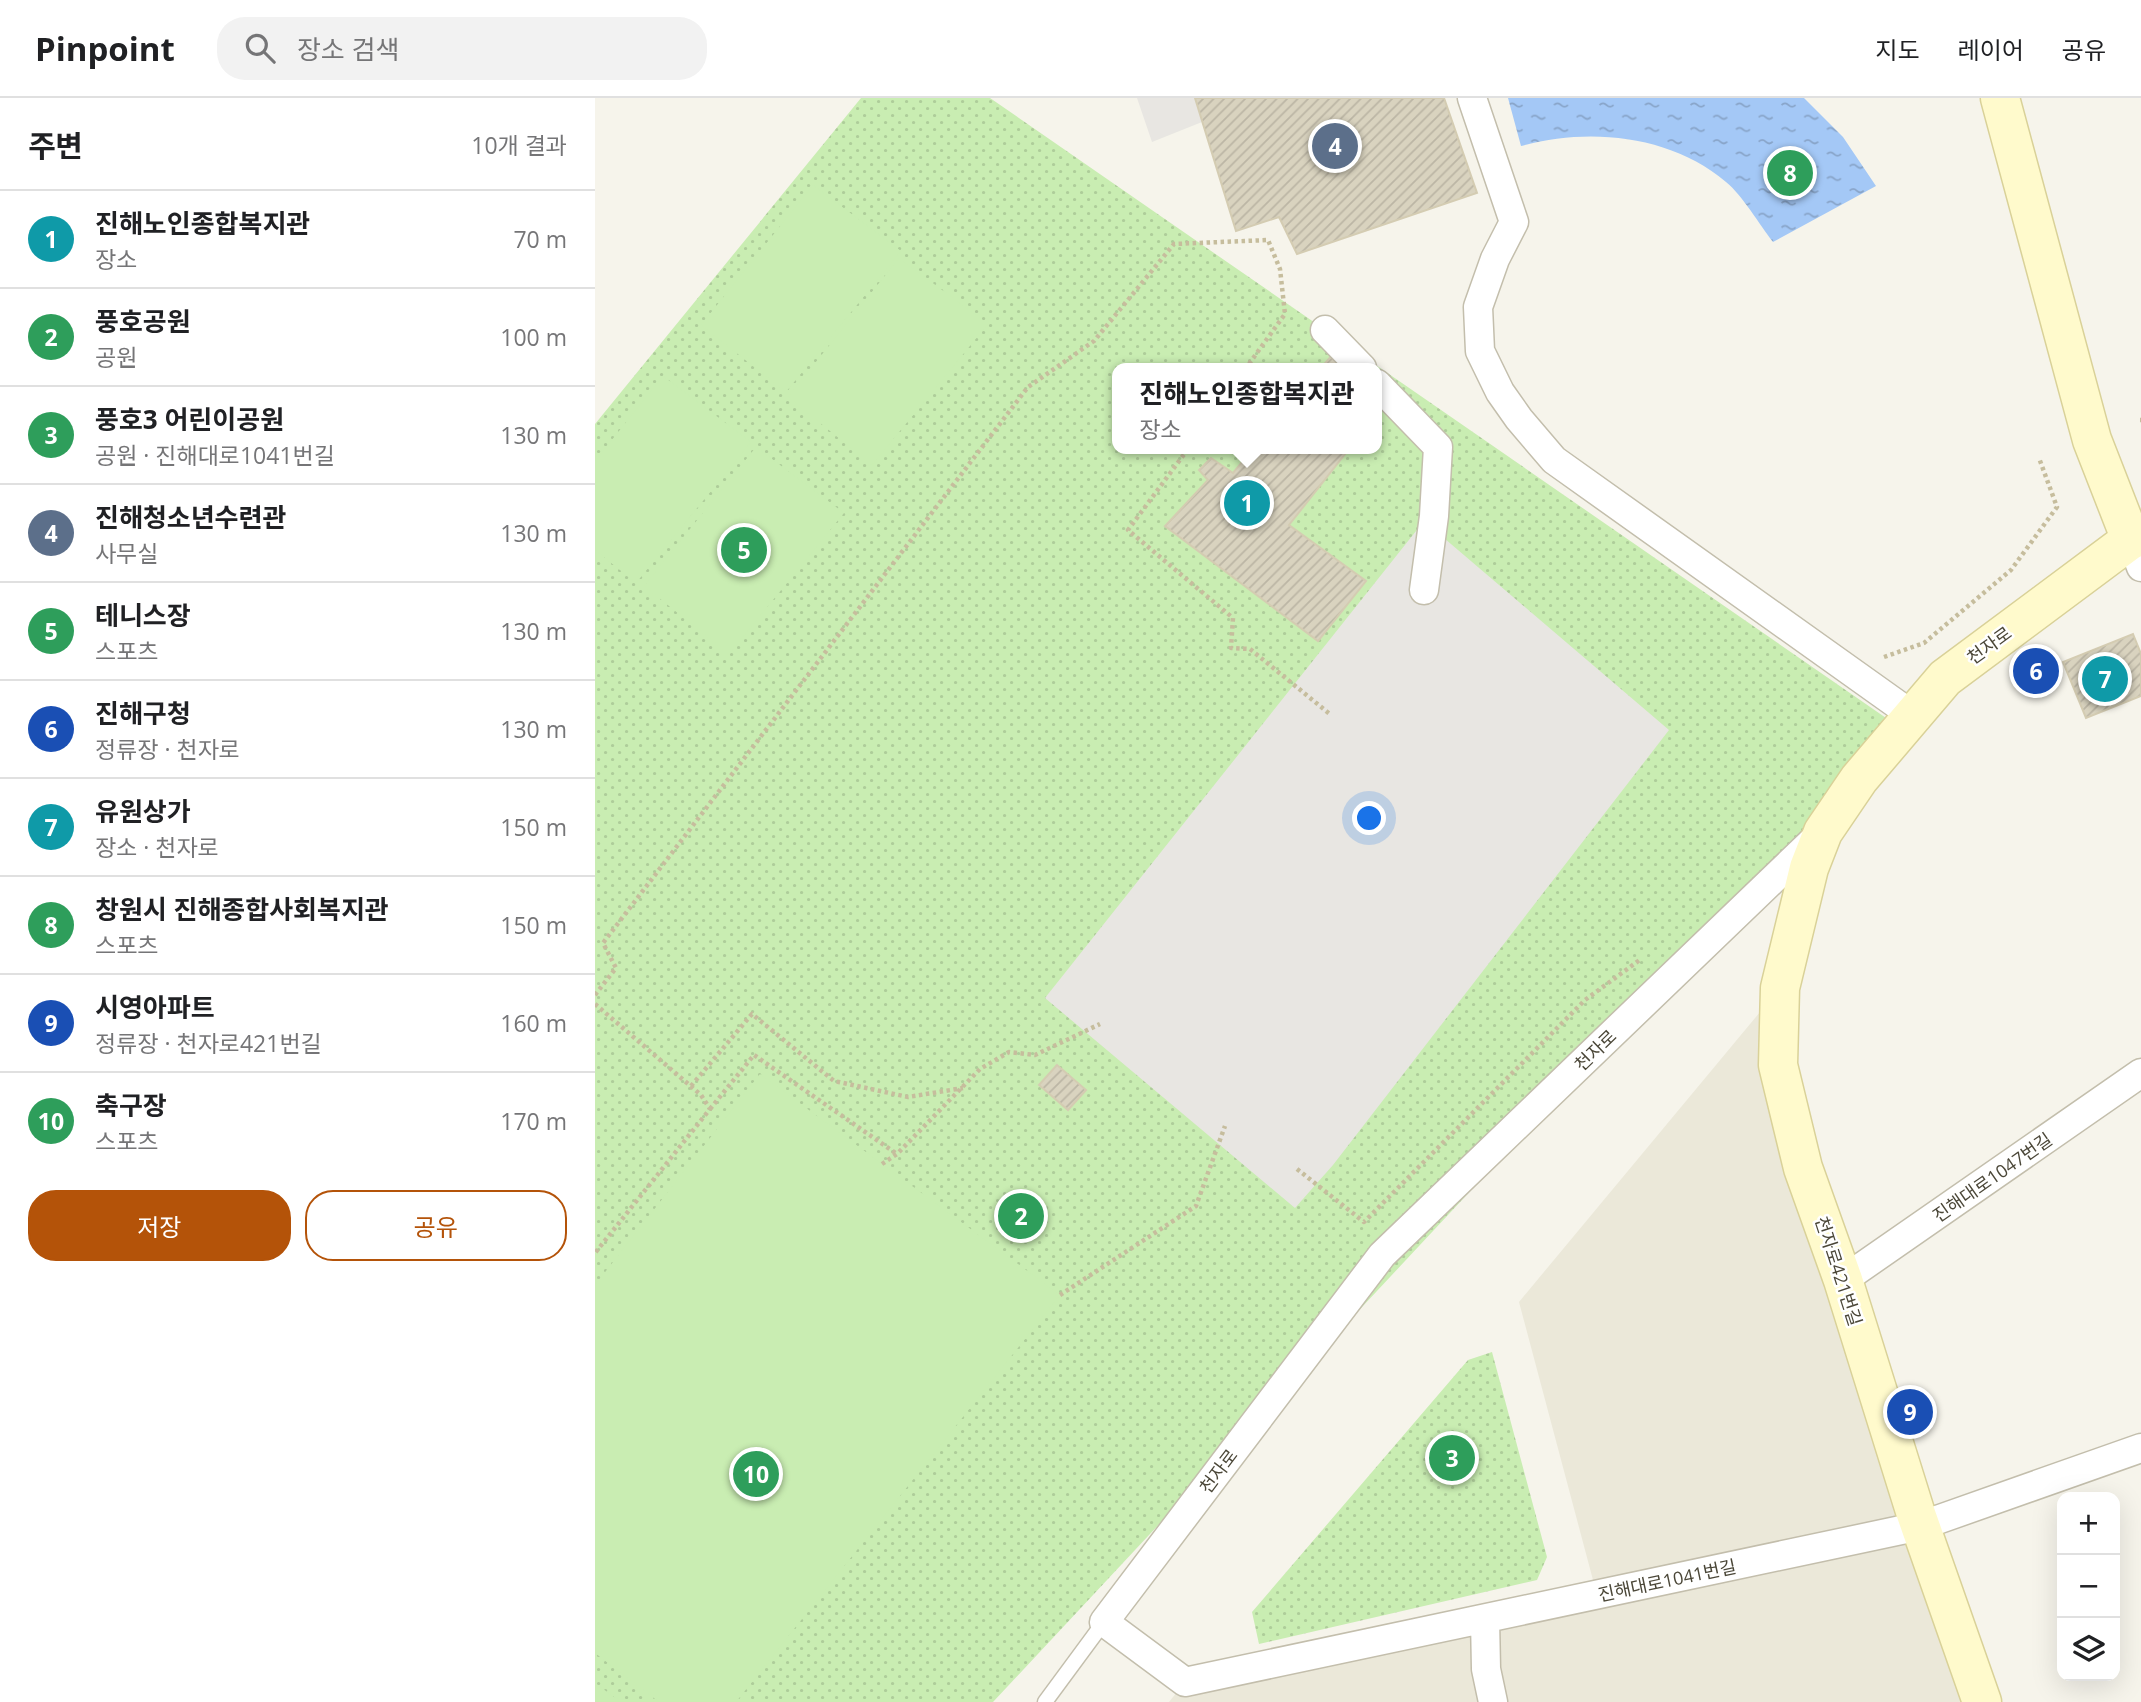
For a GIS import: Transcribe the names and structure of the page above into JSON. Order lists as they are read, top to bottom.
{
  "streets": {
    "main road": ["천자로", "천자로421번길"],
    "street": ["진해대로1047번길", "진해대로1041번길"]
  },
  "crossings": [
    ["천자로", "천자로421번길"],
    ["천자로", "진해대로1041번길"],
    ["진해대로1047번길", "천자로421번길"],
    ["천자로421번길", "진해대로1041번길"]
  ],
  "page": {
    "header": "Pinpoint",
    "search": "장소 검색",
    "nav": ["지도", "레이어", "공유"],
    "heading": ["주변", "10개 결과"],
    "pins": [
      "4",
      "8",
      "1",
      "5",
      "6",
      "7",
      "2",
      "9",
      "3",
      "10"
    ],
    "list": [
      {
        "mark": "1",
        "name": "진해노인종합복지관",
        "note": "장소",
        "value": "70 m"
      },
      {
        "mark": "2",
        "name": "풍호공원",
        "note": "공원",
        "value": "100 m"
      },
      {
        "mark": "3",
        "name": "풍호3 어린이공원",
        "note": "공원 · 진해대로1041번길",
        "value": "130 m"
      },
      {
        "mark": "4",
        "name": "진해청소년수련관",
        "note": "사무실",
        "value": "130 m"
      },
      {
        "mark": "5",
        "name": "테니스장",
        "note": "스포츠",
        "value": "130 m"
      },
      {
        "mark": "6",
        "name": "진해구청",
        "note": "정류장 · 천자로",
        "value": "130 m"
      },
      {
        "mark": "7",
        "name": "유원상가",
        "note": "장소 · 천자로",
        "value": "150 m"
      },
      {
        "mark": "8",
        "name": "창원시 진해종합사회복지관",
        "note": "스포츠",
        "value": "150 m"
      },
      {
        "mark": "9",
        "name": "시영아파트",
        "note": "정류장 · 천자로421번길",
        "value": "160 m"
      },
      {
        "mark": "10",
        "name": "축구장",
        "note": "스포츠",
        "value": "170 m"
      }
    ],
    "popup": ["진해노인종합복지관", "장소"],
    "buttons": ["저장", "공유"],
    "map_buttons": ["+", "−"]
  }
}
